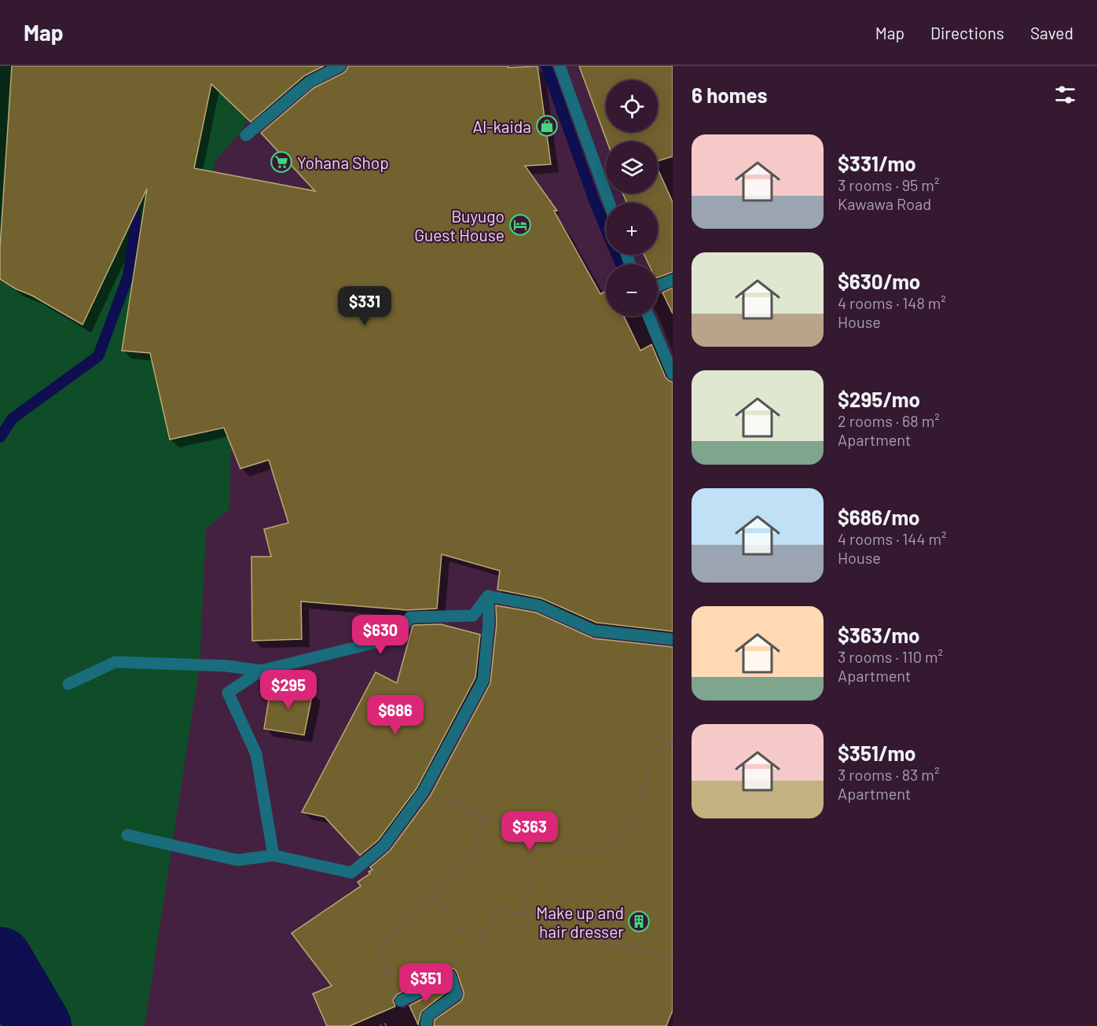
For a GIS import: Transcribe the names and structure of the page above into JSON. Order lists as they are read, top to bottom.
{
  "places": {
    "shop": ["Al-kaida"],
    "supermarket": ["Yohana Shop"],
    "hotel": ["Buyugo Guest House"],
    "building": ["Make up and hair dresser"]
  },
  "page": {
    "header": "Map",
    "nav": ["Map", "Directions", "Saved"],
    "heading": "6 homes",
    "map_buttons": ["+", "−"],
    "list": [
      {
        "name": "$331/mo",
        "note": "3 rooms · 95 m² · Kawawa Road"
      },
      {
        "name": "$630/mo",
        "note": "4 rooms · 148 m² · House"
      },
      {
        "name": "$295/mo",
        "note": "2 rooms · 68 m² · Apartment"
      },
      {
        "name": "$686/mo",
        "note": "4 rooms · 144 m² · House"
      },
      {
        "name": "$363/mo",
        "note": "3 rooms · 110 m² · Apartment"
      },
      {
        "name": "$351/mo",
        "note": "3 rooms · 83 m² · Apartment"
      }
    ],
    "price": [
      "$331",
      "$630",
      "$295",
      "$686",
      "$363",
      "$351"
    ]
  }
}
